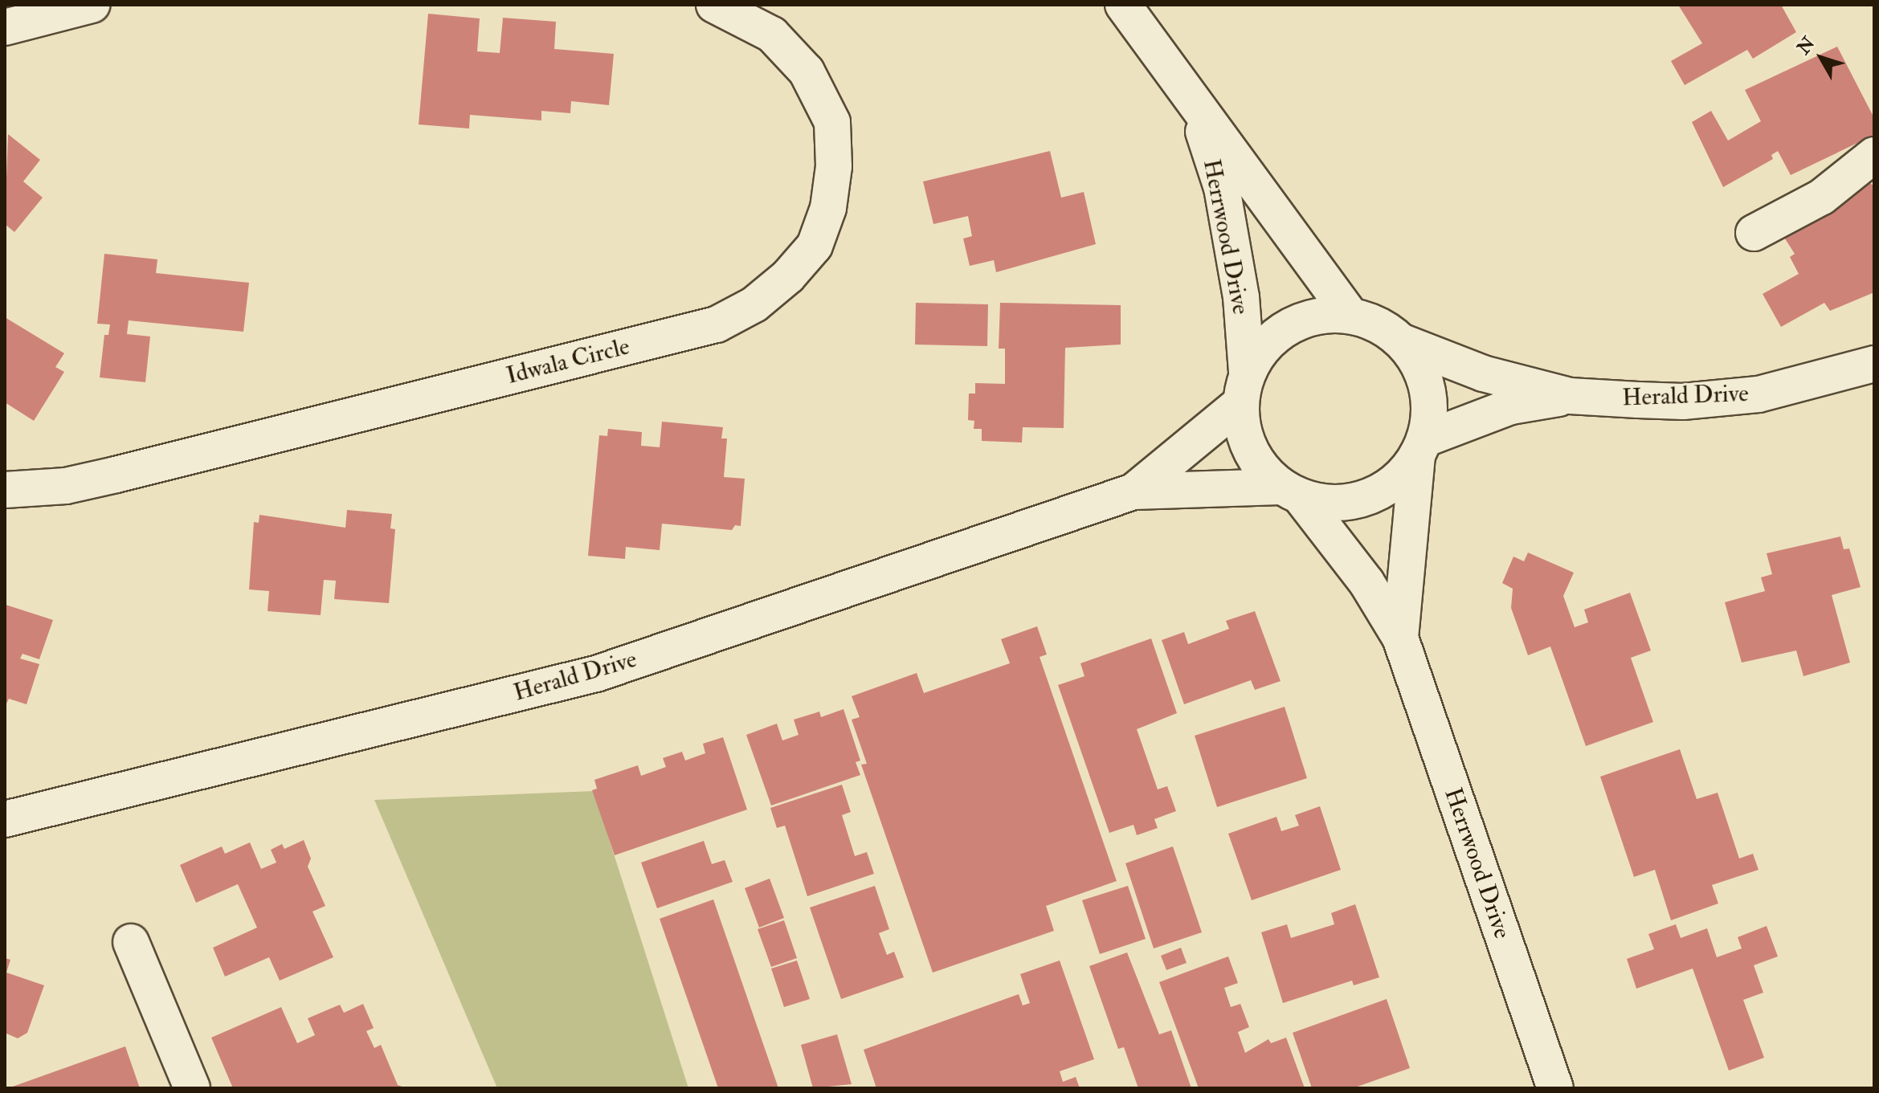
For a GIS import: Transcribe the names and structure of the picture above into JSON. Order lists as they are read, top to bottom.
{
  "streets": {
    "street": ["Herrwood Drive", "Idwala Circle", "Herald Drive"]
  },
  "crossings": [
    ["Herrwood Drive", "Herald Drive"]
  ],
  "north": "top left"
}
